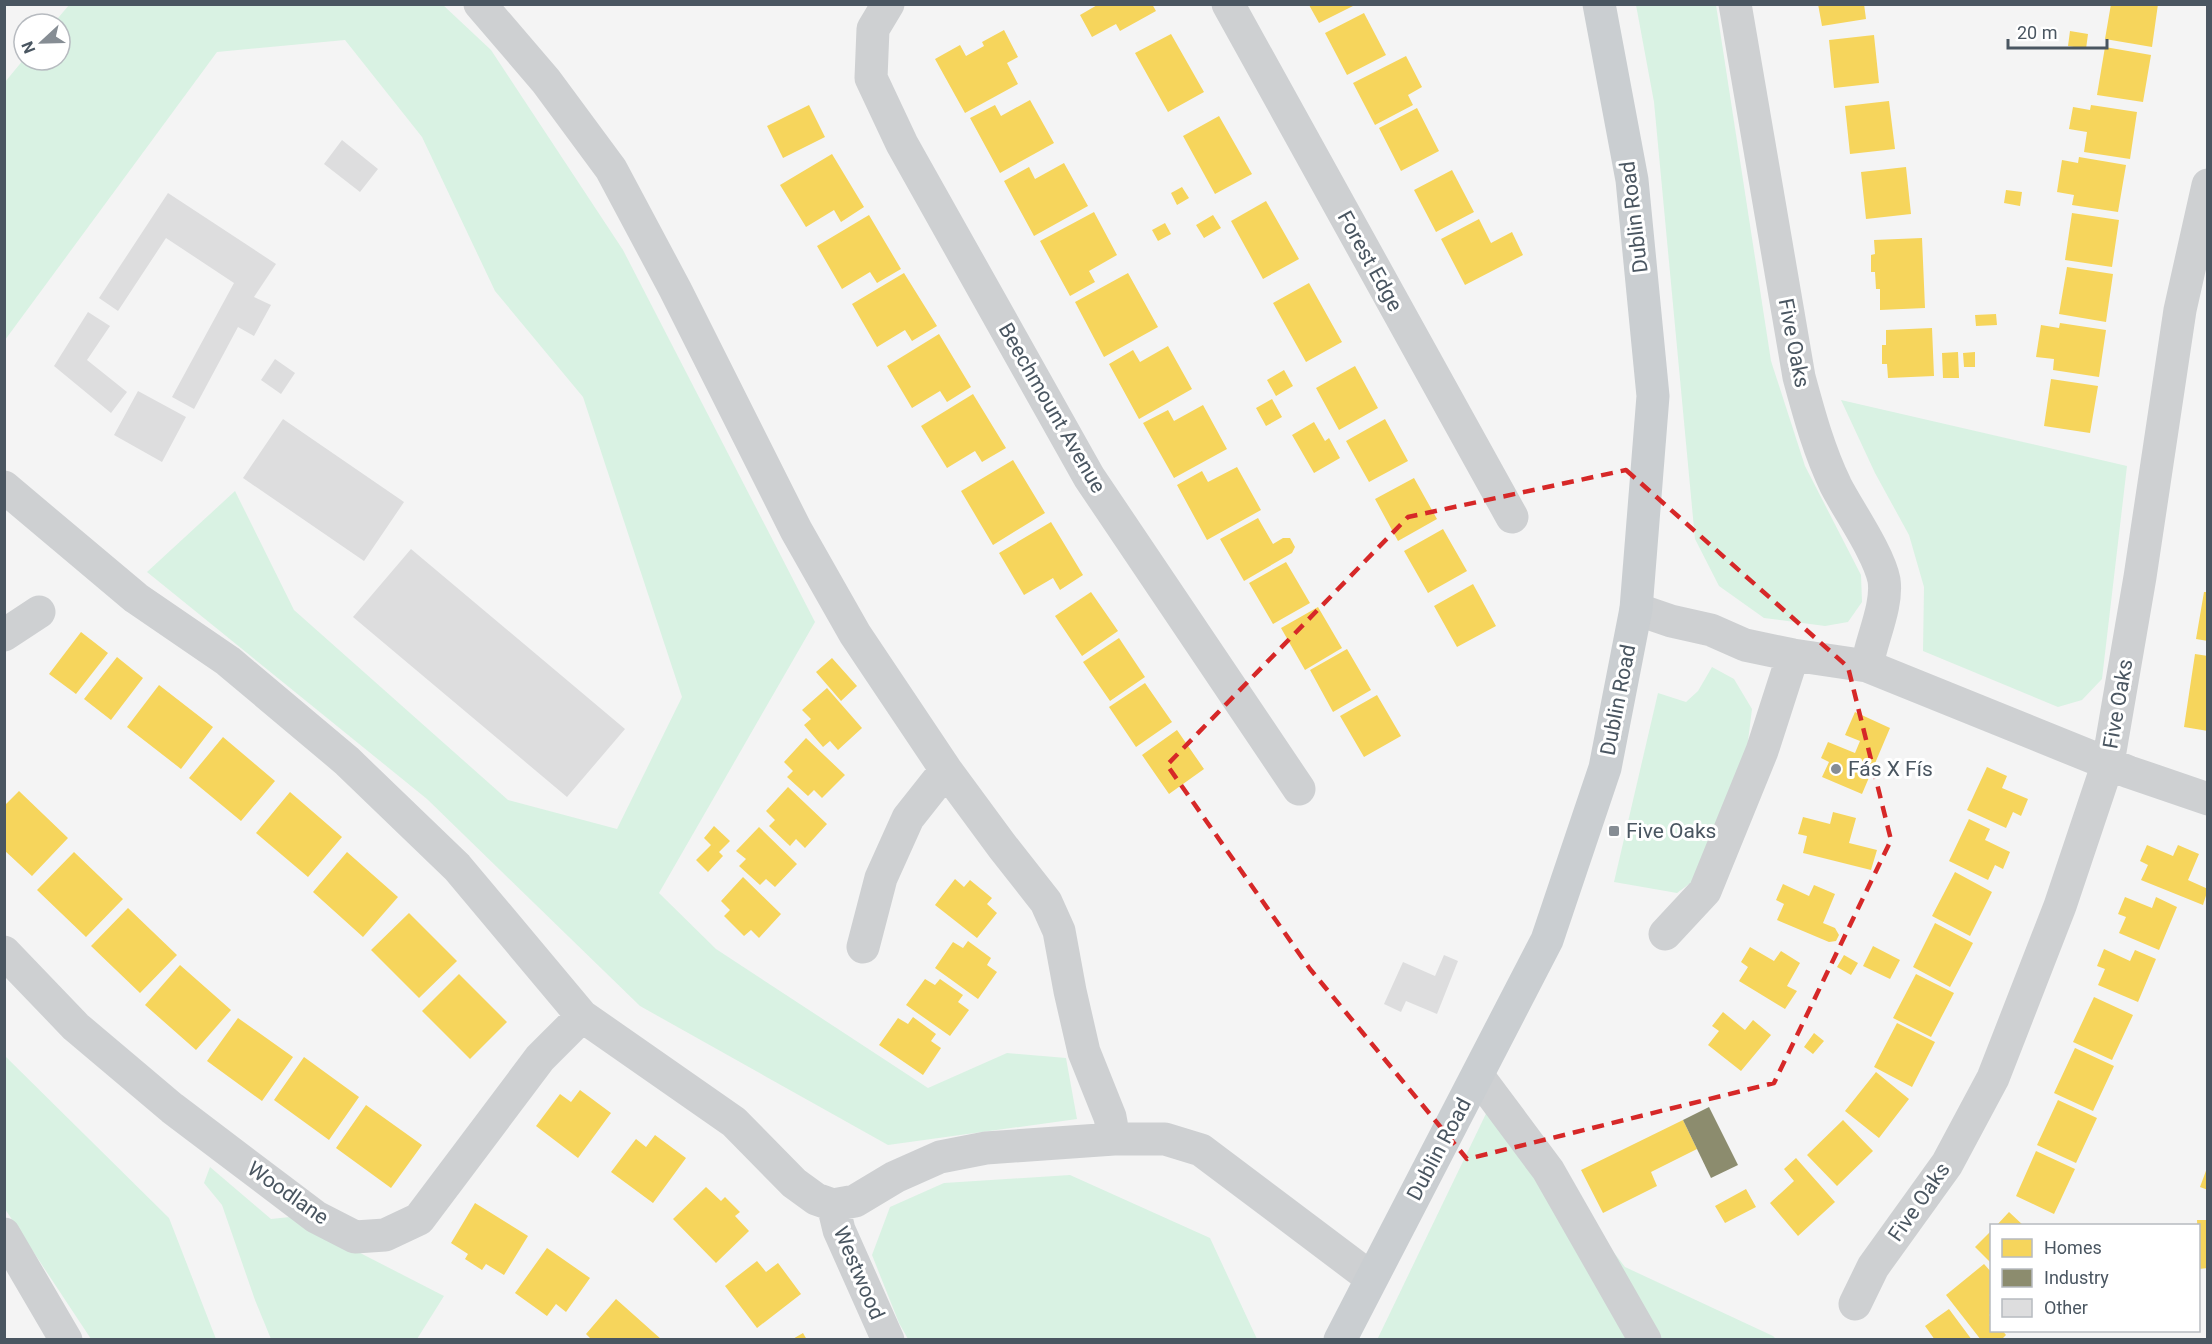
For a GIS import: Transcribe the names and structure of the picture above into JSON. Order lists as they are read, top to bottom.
{
  "streets": {
    "main road": ["Dublin Road"],
    "street": [
      "Forest Edge",
      "Five Oaks",
      "Beechmount Avenue",
      "Woodlane",
      "Westwood"
    ]
  },
  "crossings": [
    ["Dublin Road", "Five Oaks"]
  ],
  "places": {
    "other": ["Fás X Fís"],
    "transit": ["Five Oaks"]
  },
  "legend": ["Homes", "Industry", "Other"],
  "scale_bar": "20 m",
  "north": "left"
}
